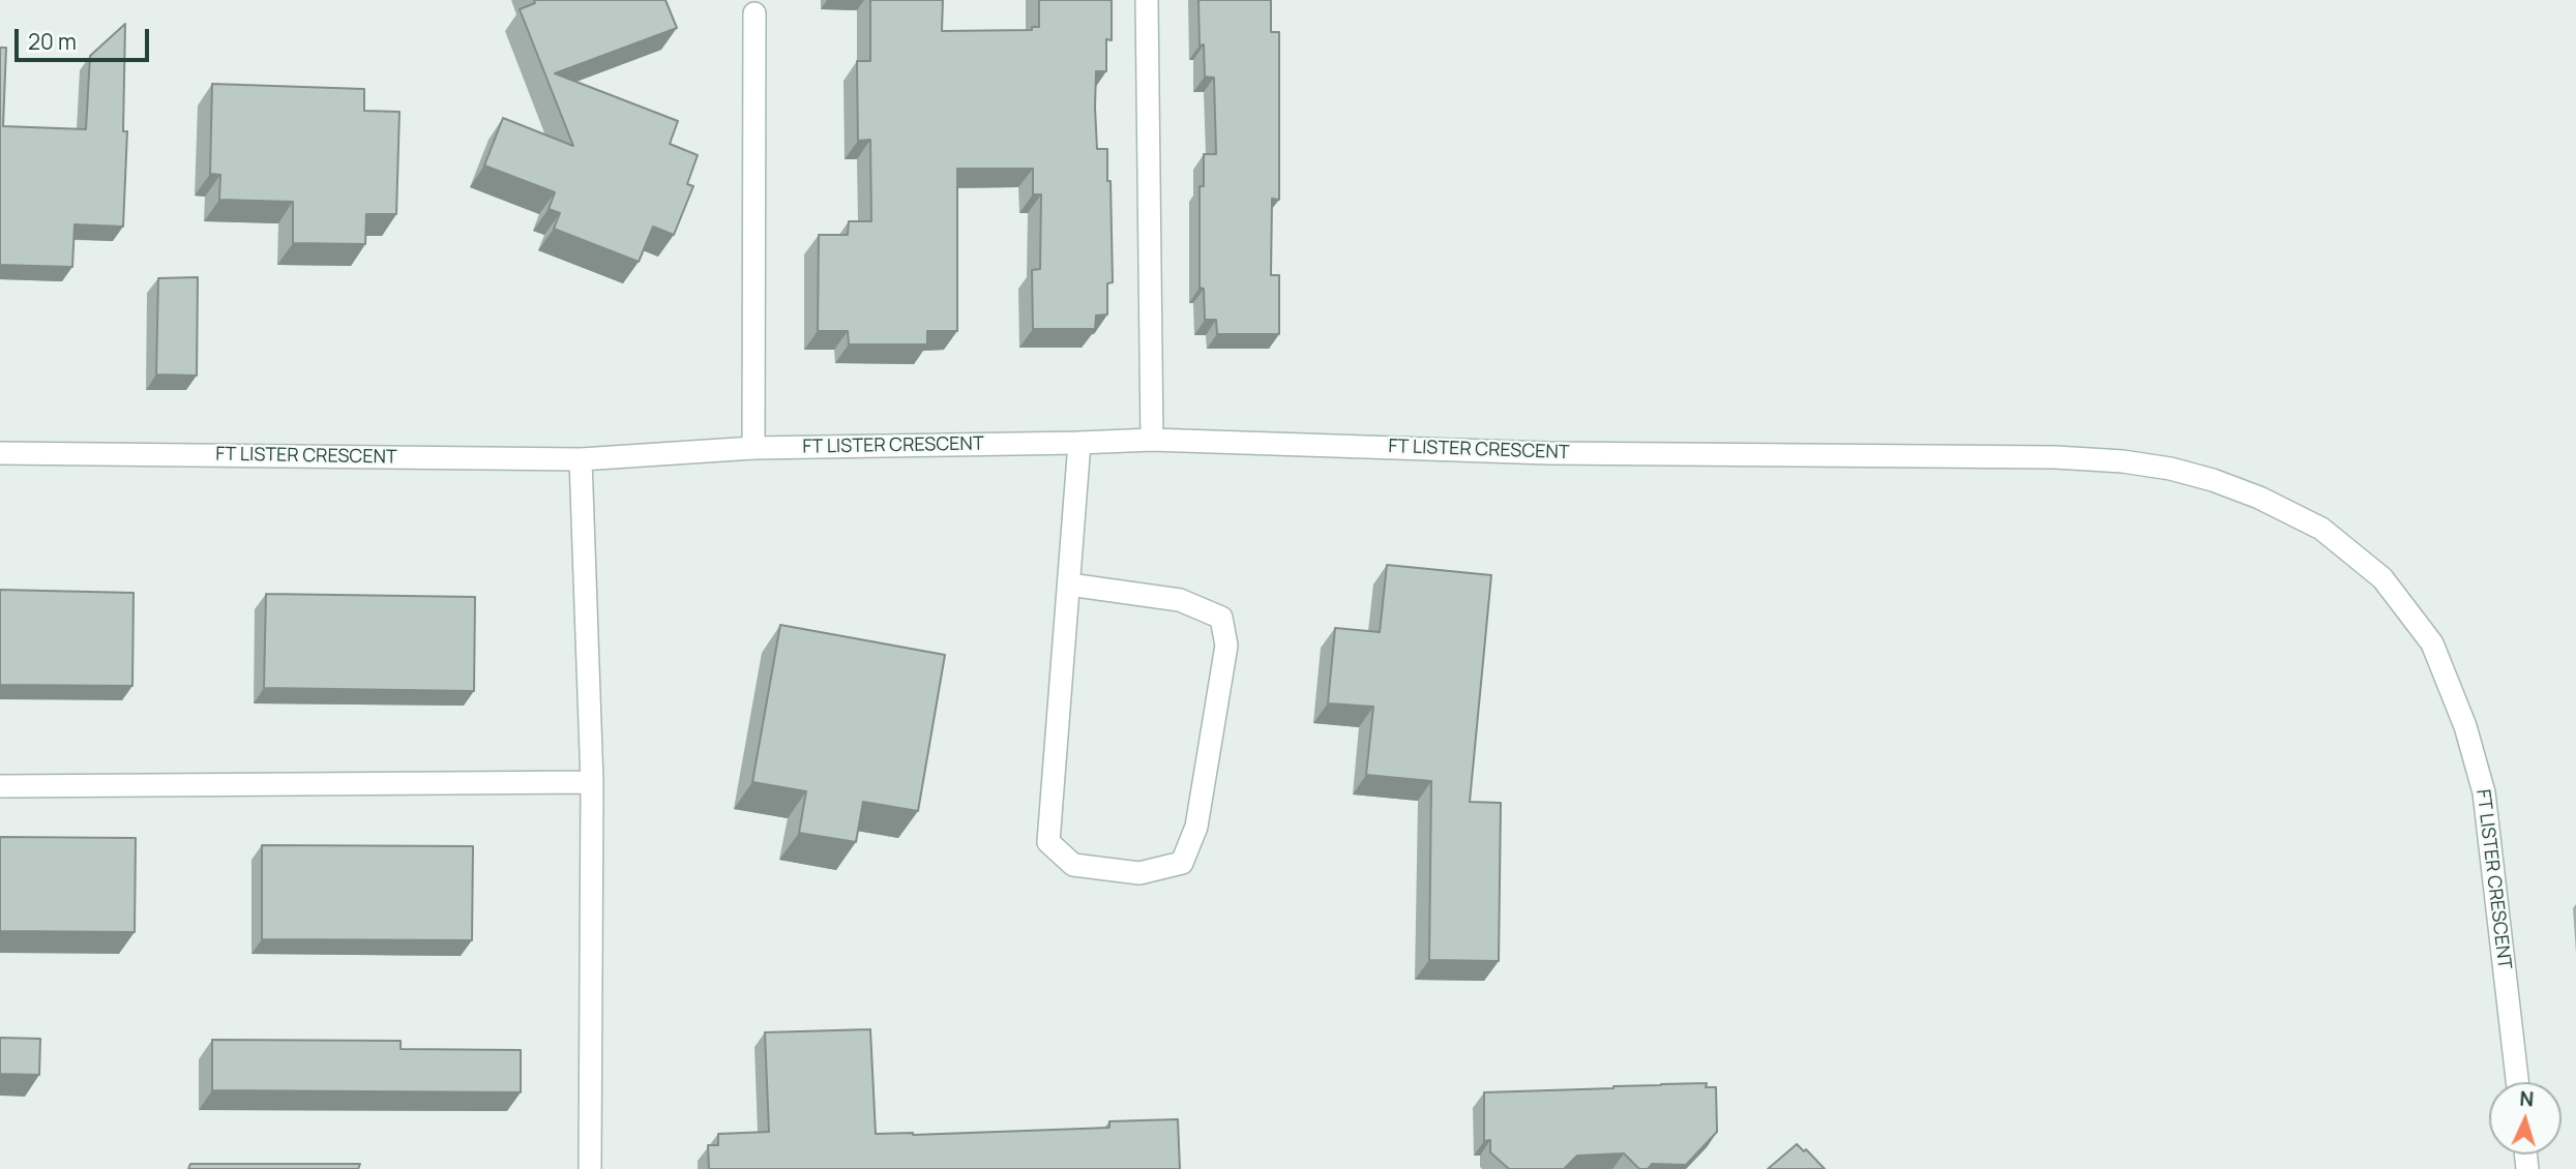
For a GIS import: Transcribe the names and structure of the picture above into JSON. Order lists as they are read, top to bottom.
{
  "streets": {
    "street": ["FT LISTER CRESCENT"]
  },
  "scale_bar": "20 m",
  "north": "top"
}
